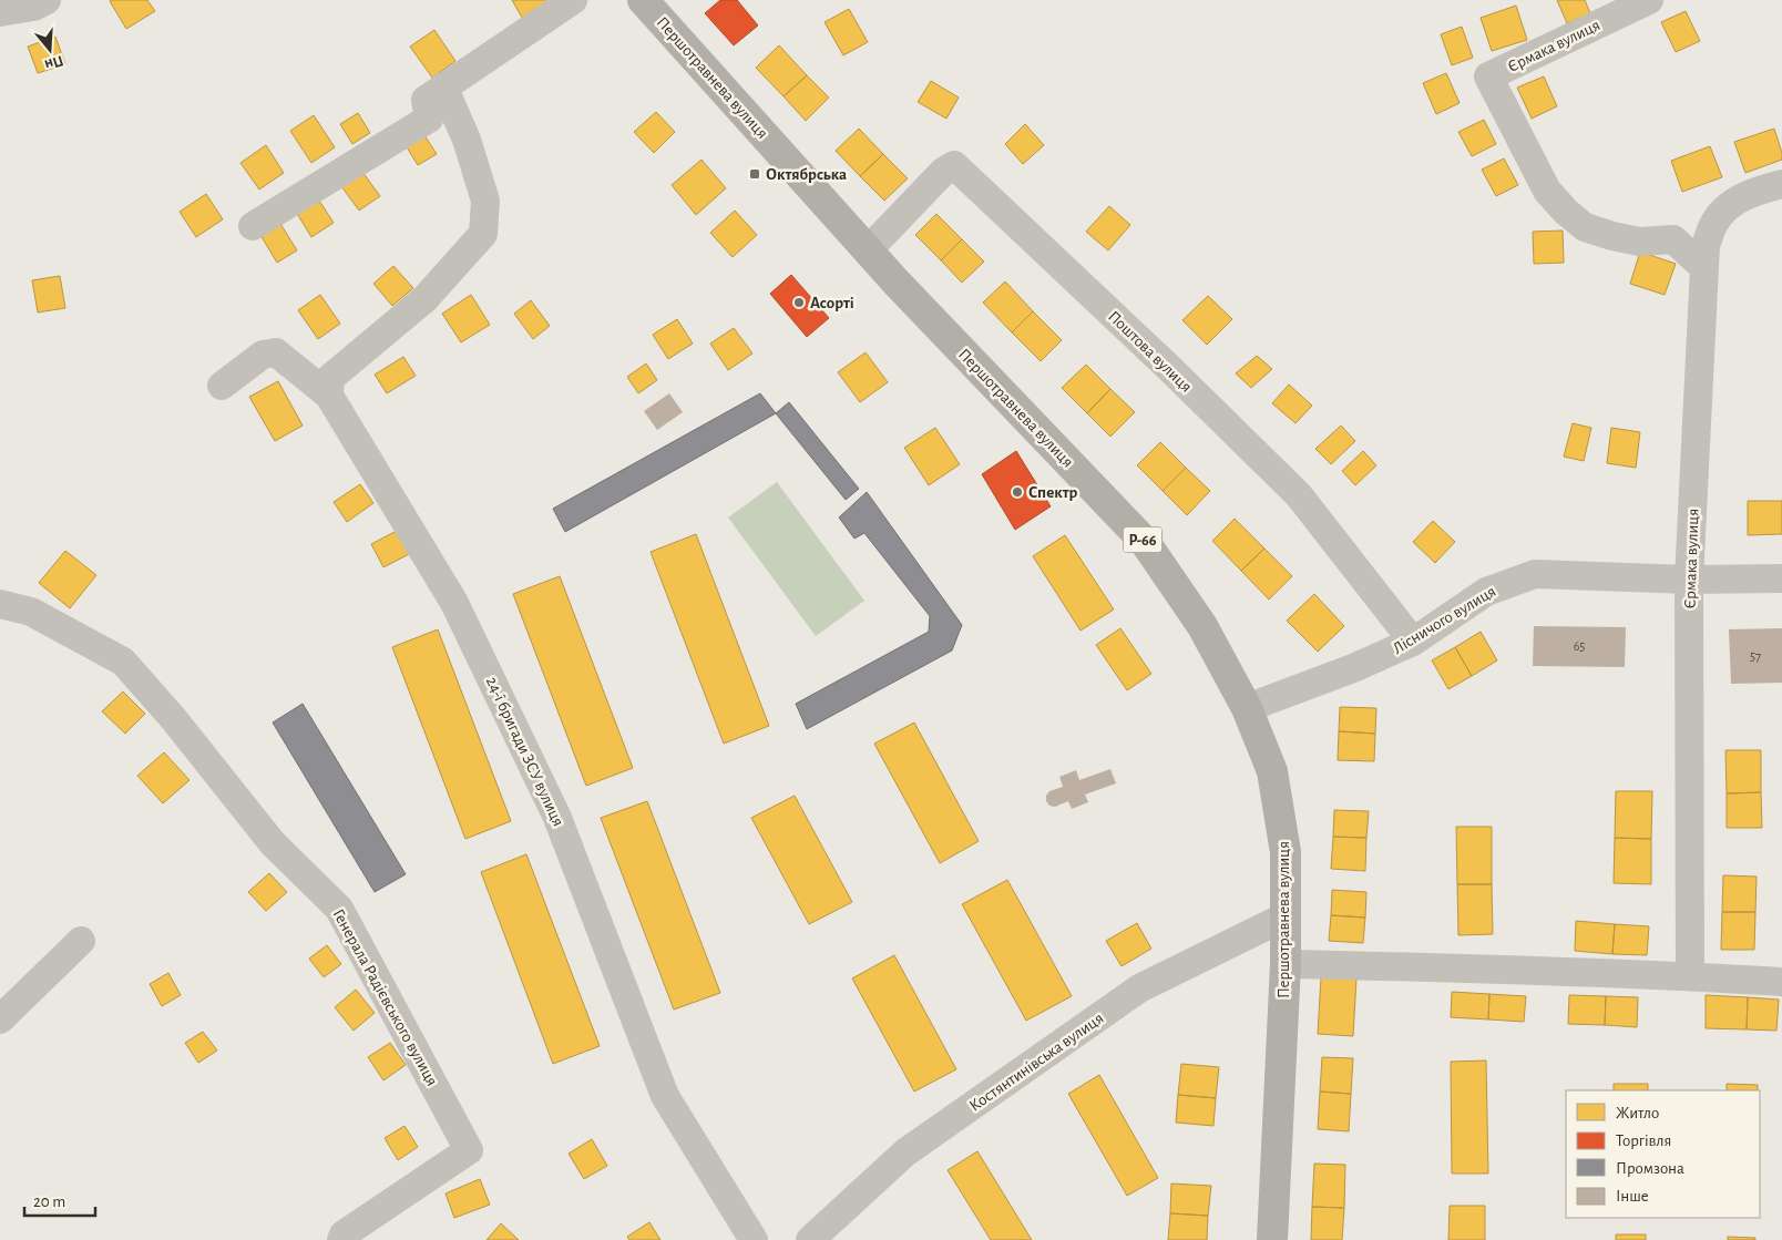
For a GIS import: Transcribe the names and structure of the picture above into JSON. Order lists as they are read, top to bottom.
{
  "streets": {
    "main road": ["Першотравнева вулиця", "Р-66"],
    "street": [
      "Єрмака вулиця",
      "Поштова вулиця",
      "Лісничого вулиця",
      "24-ї бригади ЗСУ вулиця",
      "Генерала Радієвського вулиця",
      "Костянтинівська вулиця"
    ]
  },
  "crossings": [
    ["Єрмака вулиця", "Лісничого вулиця"],
    ["Першотравнева вулиця", "Поштова вулиця"],
    ["Першотравнева вулиця", "Лісничого вулиця"],
    ["Першотравнева вулиця", "Костянтинівська вулиця"],
    ["Поштова вулиця", "Лісничого вулиця"]
  ],
  "places": {
    "transit": ["Октябрська"],
    "other": ["Асорті", "Спектр"]
  },
  "house_numbers": ["65", "57"],
  "legend": [
    "Житло",
    "Торгівля",
    "Промзона",
    "Інше"
  ],
  "scale_bar": "20 m",
  "north": "bottom"
}
